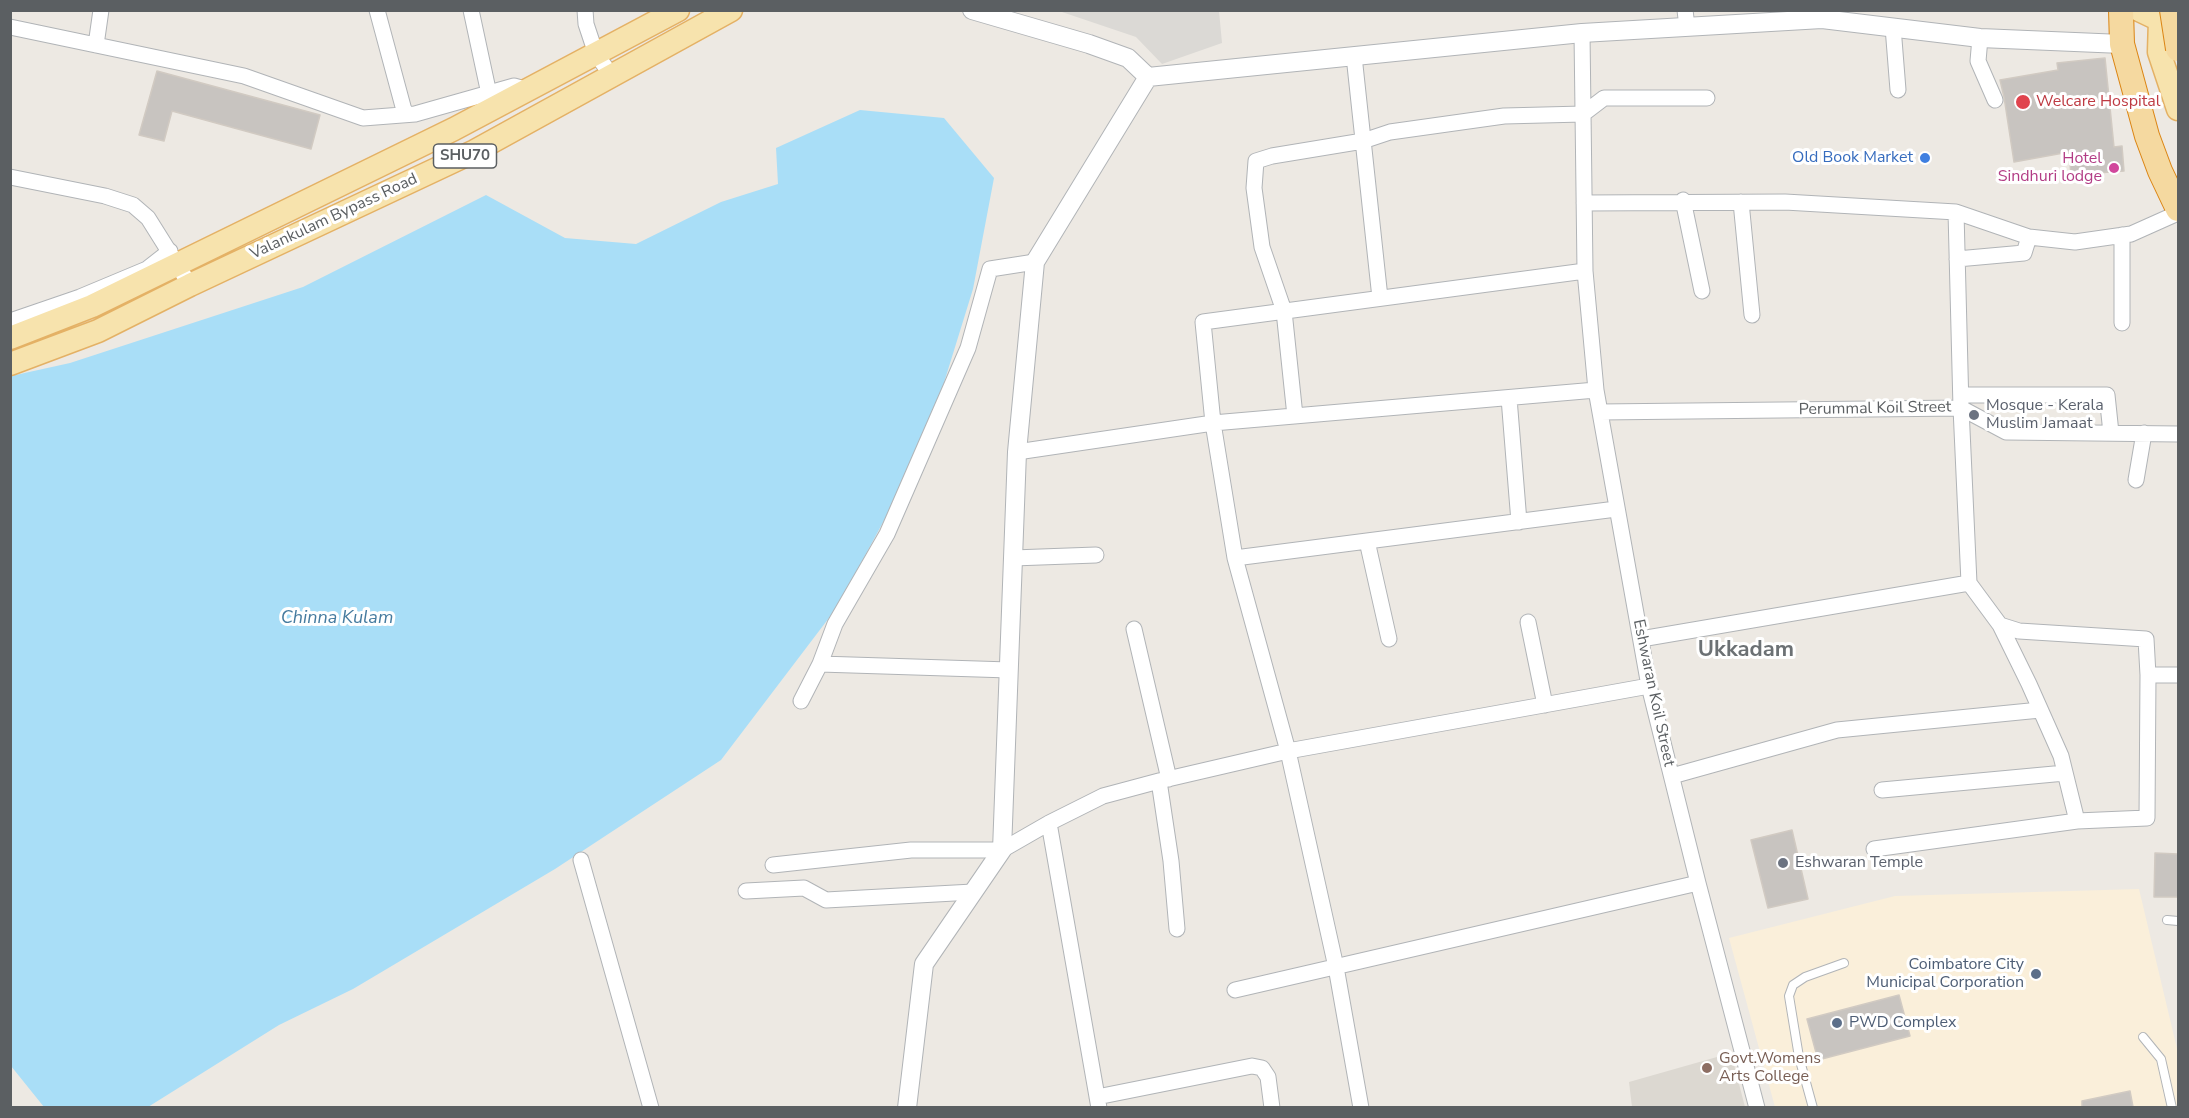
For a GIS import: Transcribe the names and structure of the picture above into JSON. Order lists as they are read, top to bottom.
{
  "streets": {
    "main road": ["SHU70", "Valankulam Bypass Road"],
    "street": ["Perummal Koil Street", "Eshwaran Koil Street"]
  },
  "crossings": [
    ["SHU70", "Valankulam Bypass Road"],
    ["Perummal Koil Street", "Eshwaran Koil Street"]
  ],
  "districts": ["Ukkadam"],
  "water": ["Chinna Kulam"],
  "places": [
    "Welcare Hospital",
    "Old Book Market",
    "Hotel Sindhuri lodge",
    "Mosque - Kerala Muslim Jamaat",
    "Eshwaran Temple",
    "Coimbatore City Municipal Corporation",
    "PWD Complex",
    "Govt.Womens Arts College"
  ]
}
